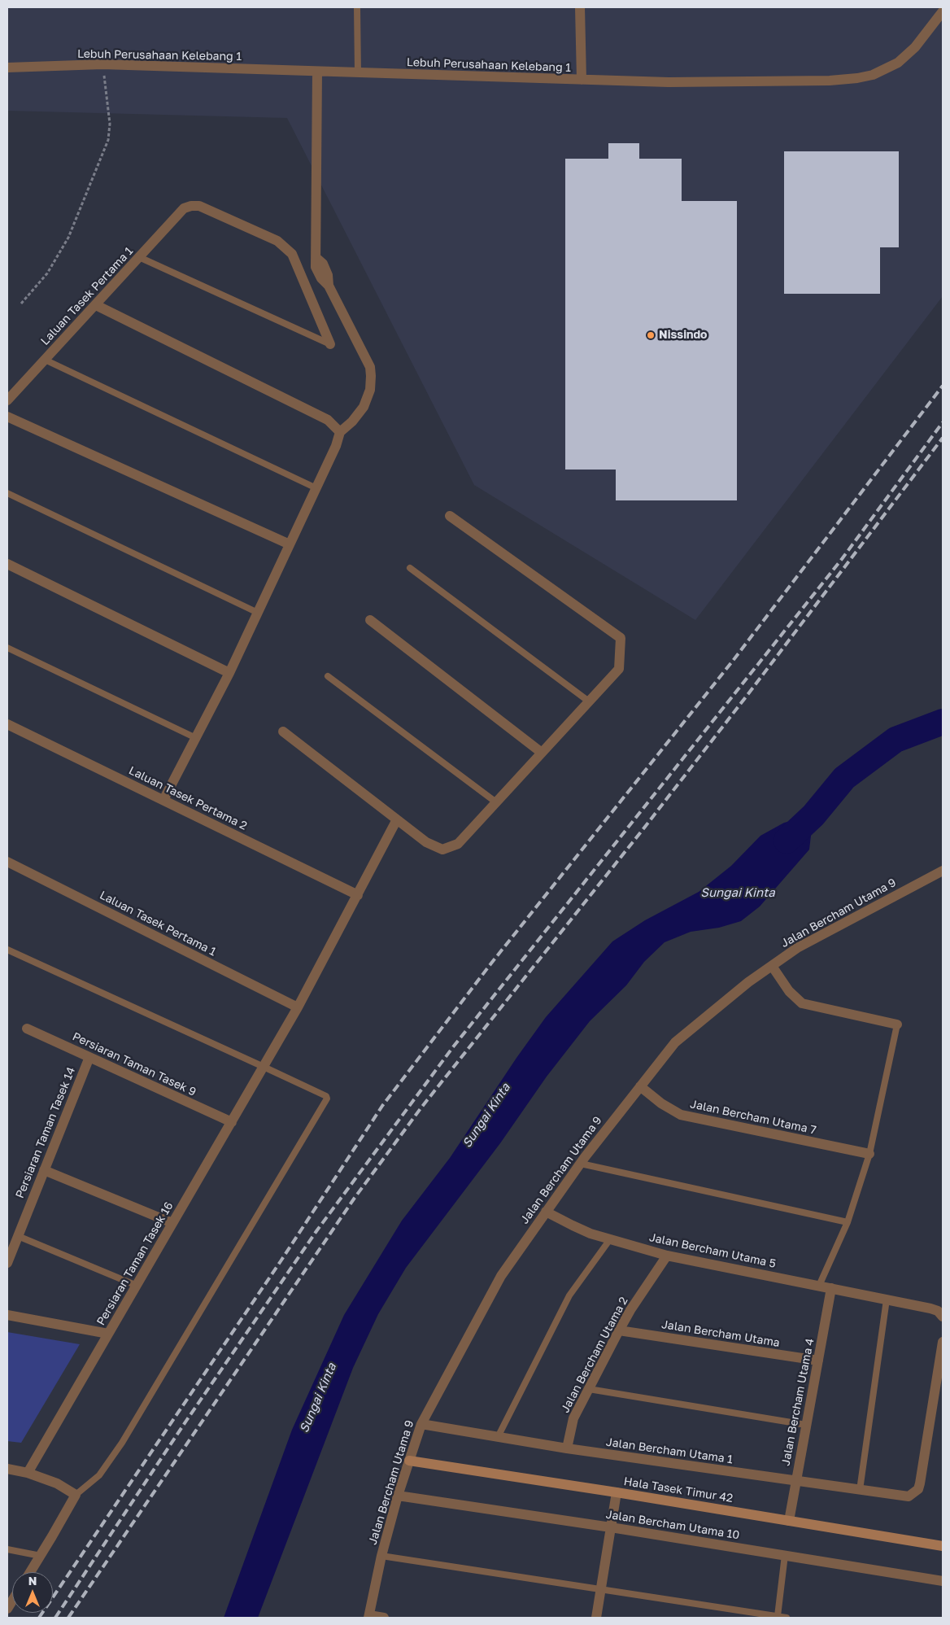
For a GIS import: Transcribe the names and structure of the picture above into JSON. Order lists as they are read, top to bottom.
{
  "streets": {
    "street": [
      "Lebuh Perusahaan Kelebang 1",
      "Laluan Tasek Pertama 1",
      "Laluan Tasek Pertama 2",
      "Jalan Bercham Utama 9",
      "Persiaran Taman Tasek 9",
      "Jalan Bercham Utama 7",
      "Persiaran Taman Tasek 14",
      "Jalan Bercham Utama 5",
      "Persiaran Taman Tasek 16",
      "Jalan Bercham Utama",
      "Jalan Bercham Utama 2",
      "Jalan Bercham Utama 4",
      "Jalan Bercham Utama 1",
      "Hala Tasek Timur 42",
      "Jalan Bercham Utama 10"
    ]
  },
  "crossings": [
    ["Laluan Tasek Pertama 1", "Persiaran Taman Tasek 16"],
    ["Laluan Tasek Pertama 2", "Persiaran Taman Tasek 16"],
    ["Jalan Bercham Utama 9", "Jalan Bercham Utama 7"],
    ["Jalan Bercham Utama 9", "Jalan Bercham Utama 5"],
    ["Jalan Bercham Utama 9", "Jalan Bercham Utama 1"],
    ["Jalan Bercham Utama 9", "Hala Tasek Timur 42"],
    ["Jalan Bercham Utama 9", "Jalan Bercham Utama 10"],
    ["Persiaran Taman Tasek 9", "Persiaran Taman Tasek 14"],
    ["Persiaran Taman Tasek 9", "Persiaran Taman Tasek 16"],
    ["Jalan Bercham Utama 5", "Jalan Bercham Utama 2"],
    ["Jalan Bercham Utama 5", "Jalan Bercham Utama 4"],
    ["Jalan Bercham Utama", "Jalan Bercham Utama 2"],
    ["Jalan Bercham Utama", "Jalan Bercham Utama 4"],
    ["Jalan Bercham Utama 2", "Jalan Bercham Utama 1"],
    ["Jalan Bercham Utama 4", "Jalan Bercham Utama 1"],
    ["Jalan Bercham Utama 4", "Hala Tasek Timur 42"]
  ],
  "water": ["Sungai Kinta"],
  "places": ["Nissindo"],
  "north": "top"
}
